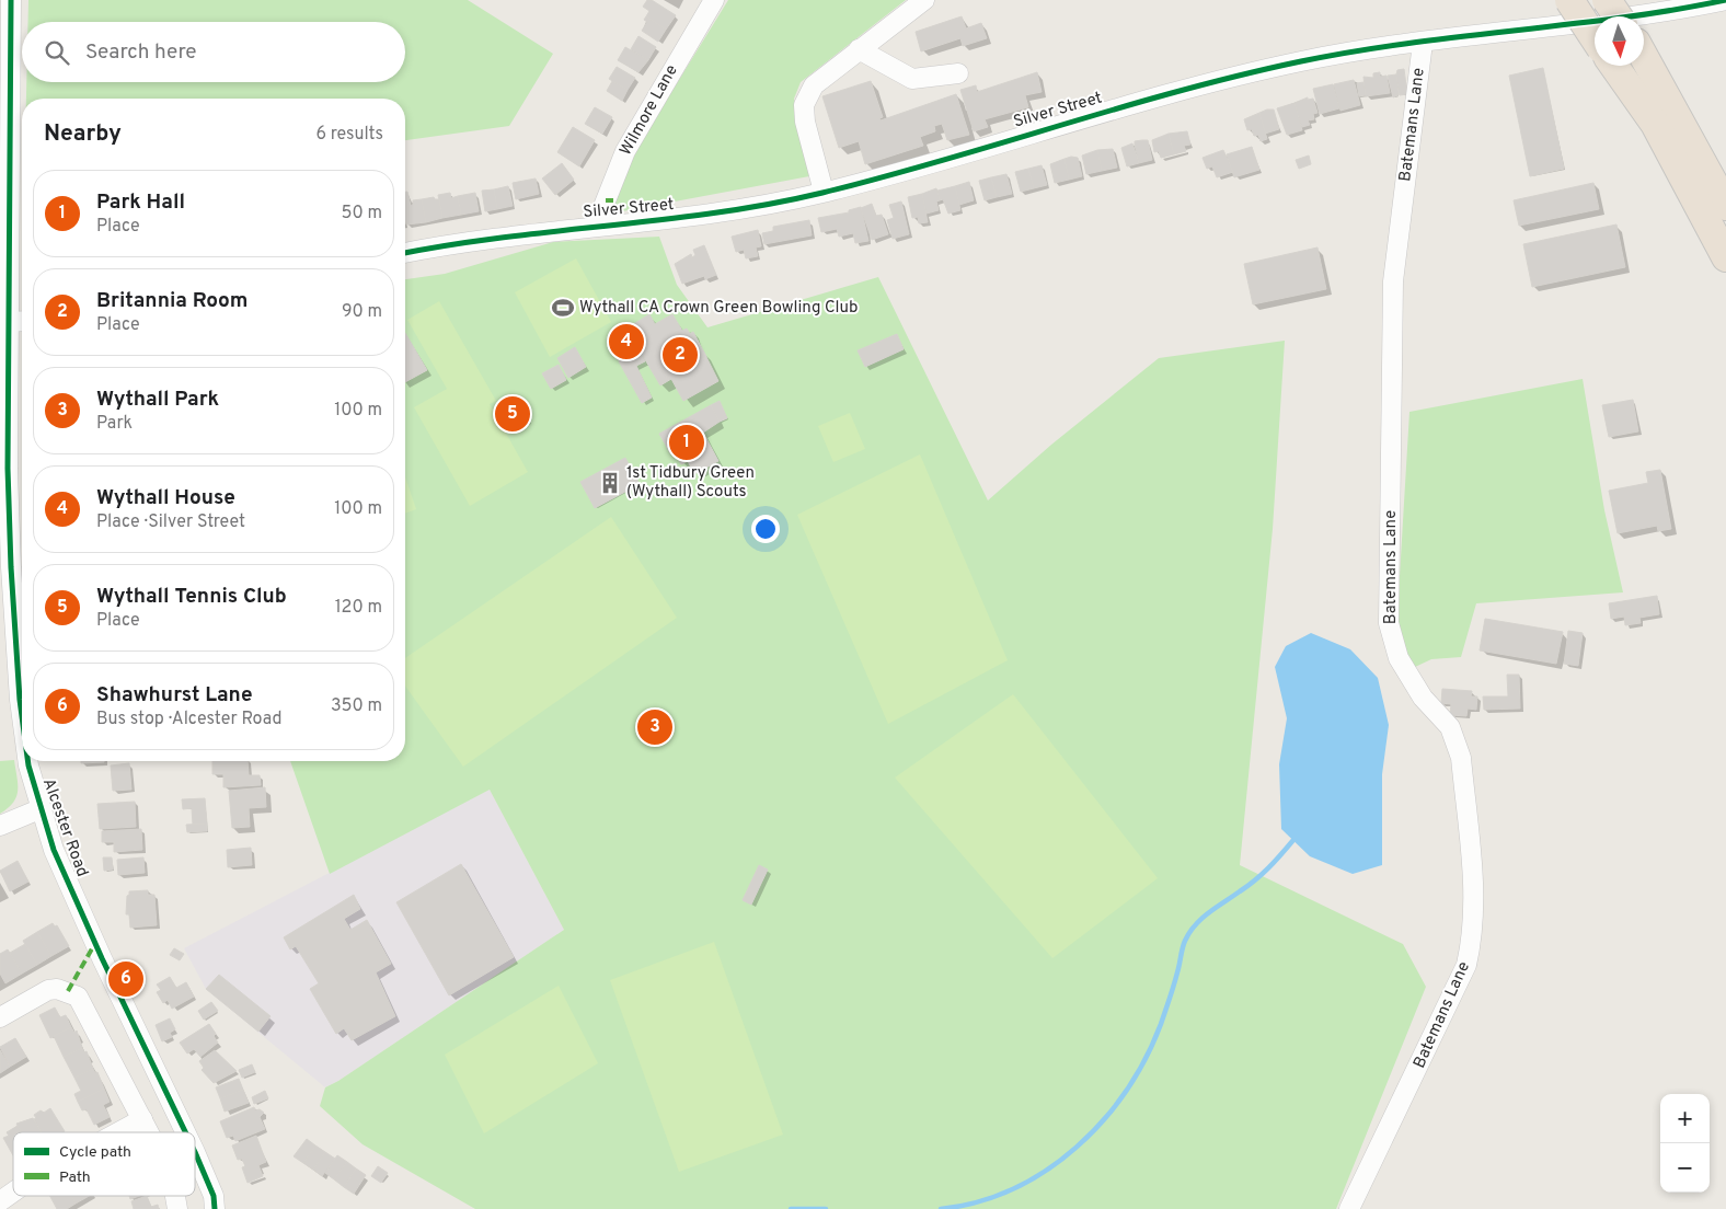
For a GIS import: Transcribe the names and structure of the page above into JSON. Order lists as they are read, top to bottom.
{
  "streets": {
    "street": [
      "Wilmore Lane",
      "Silver Street",
      "Batemans Lane",
      "Alcester Road"
    ]
  },
  "crossings": [
    ["Wilmore Lane", "Silver Street"],
    ["Silver Street", "Batemans Lane"]
  ],
  "places": {
    "sports": ["Wythall CA Crown Green Bowling Club"],
    "building": ["1st Tidbury Green (Wythall) Scouts"]
  },
  "legend": ["Cycle path", "Path"],
  "north": "bottom",
  "page": {
    "search": "Search here",
    "heading": ["Nearby", "6 results"],
    "list": [
      {
        "mark": "1",
        "name": "Park Hall",
        "note": "Place",
        "value": "50 m"
      },
      {
        "mark": "2",
        "name": "Britannia Room",
        "note": "Place",
        "value": "90 m"
      },
      {
        "mark": "3",
        "name": "Wythall Park",
        "note": "Park",
        "value": "100 m"
      },
      {
        "mark": "4",
        "name": "Wythall House",
        "note": "Place · Silver Street",
        "value": "100 m"
      },
      {
        "mark": "5",
        "name": "Wythall Tennis Club",
        "note": "Place",
        "value": "120 m"
      },
      {
        "mark": "6",
        "name": "Shawhurst Lane",
        "note": "Bus stop · Alcester Road",
        "value": "350 m"
      }
    ],
    "pins": [
      "4",
      "2",
      "5",
      "1",
      "3",
      "6"
    ],
    "map_buttons": ["+", "−"]
  }
}
